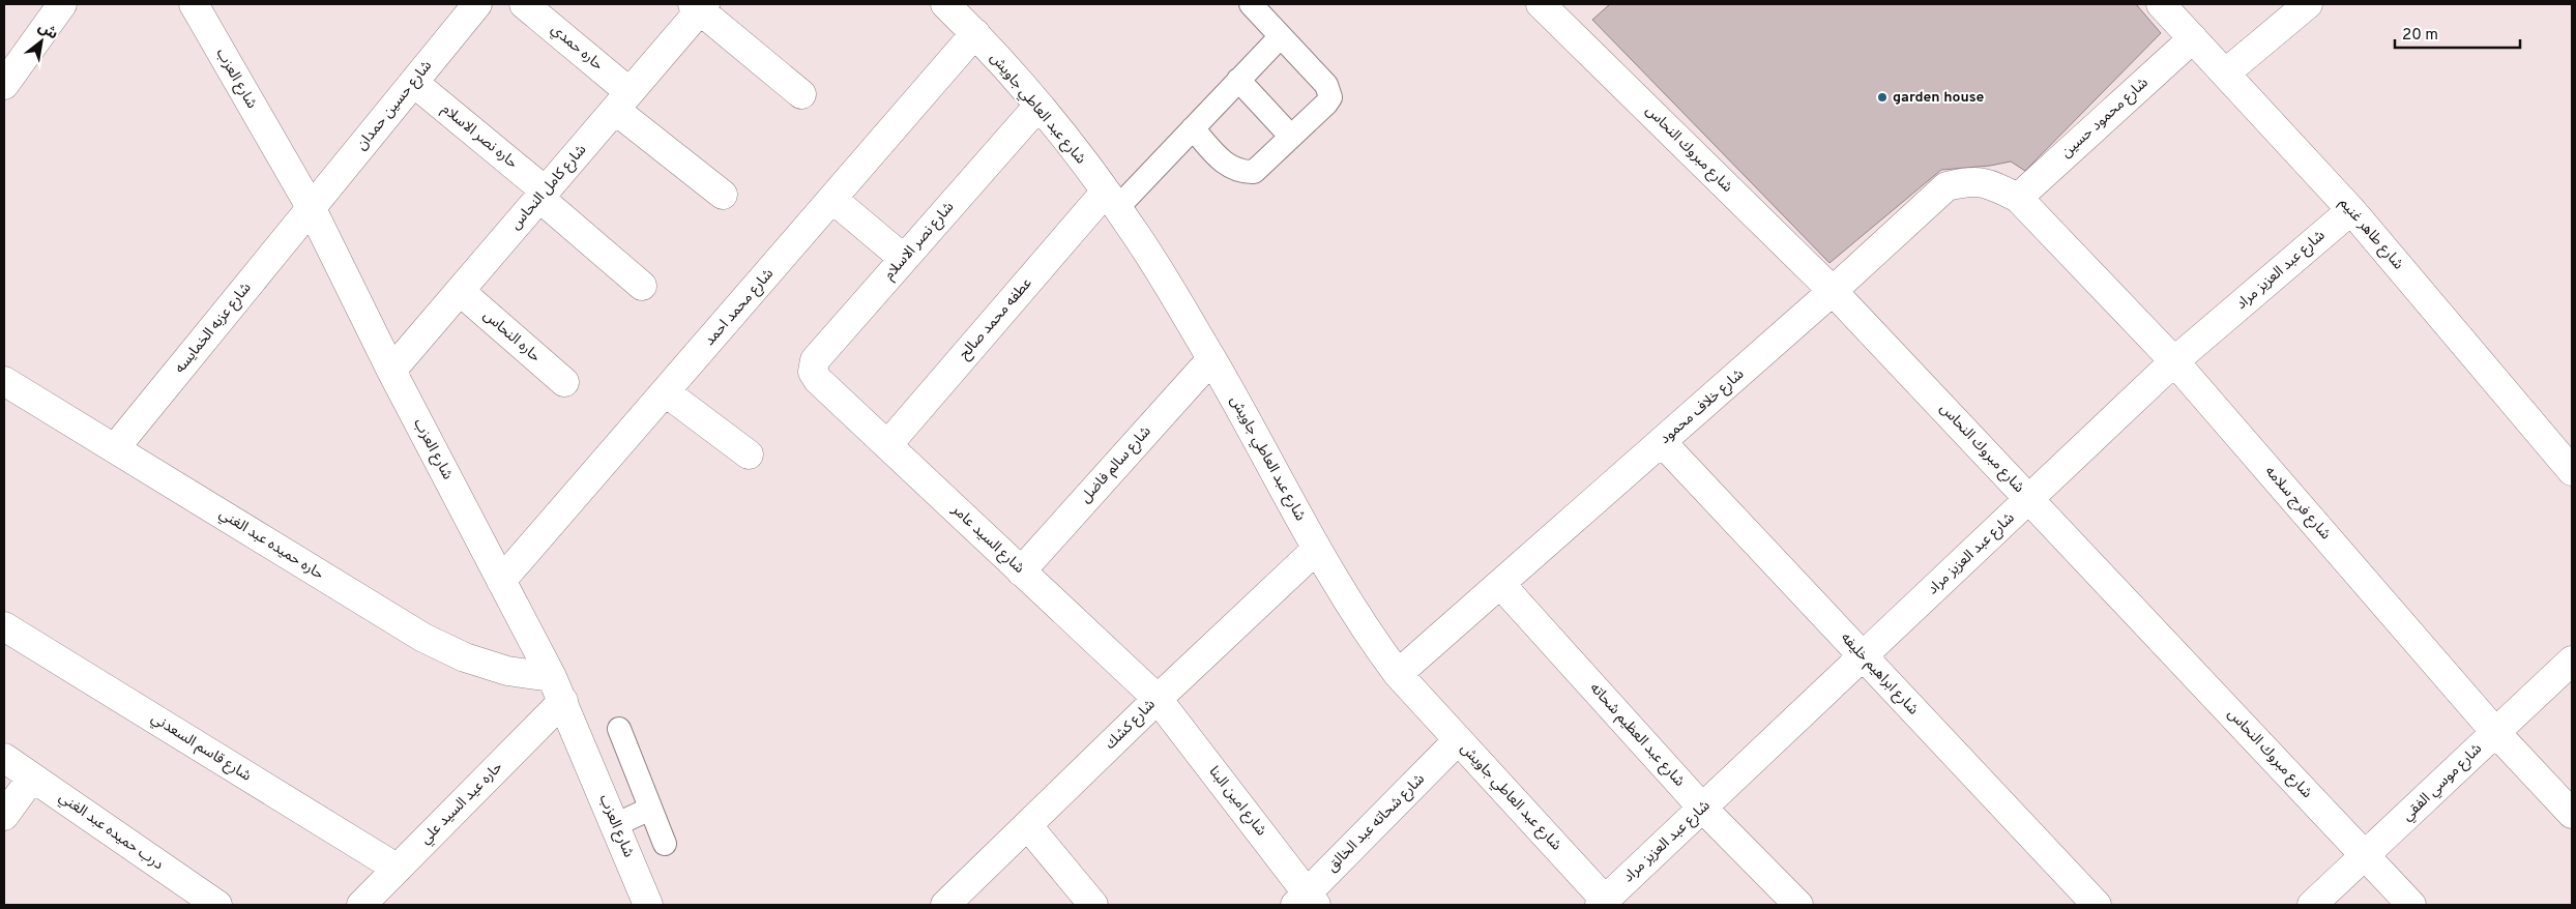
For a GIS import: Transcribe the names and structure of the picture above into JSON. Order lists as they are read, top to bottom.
{
  "streets": {
    "street": [
      "حاره حمدي",
      "شارع العزب",
      "شارع حسين حمدان",
      "شارع عبد العاطي جاويش",
      "شارع محمود حسين",
      "حاره نصر الاسلام",
      "شارع مبروك النحاس",
      "شارع كامل النحاس",
      "شارع طاهر غنيم",
      "شارع نصر الاسلام",
      "شارع عبد العزيز مراد",
      "شارع محمد احمد",
      "عطفه محمد صالح",
      "شارع عزبه الخمايسه",
      "حاره النحاس",
      "شارع خلاف محمود",
      "شارع سالم فاضل",
      "شارع فرج سلامه",
      "شارع السيد عامر",
      "حاره حميده عبد الغني",
      "شارع ابراهيم خليفه",
      "شارع كشك",
      "شارع عبد العظيم شحاته",
      "شارع قاسم السعدني",
      "شارع موسي الفقي",
      "شارع امين البنا",
      "حاره عيد السيد علي",
      "شارع شحاته عبد الخالق",
      "درب حميده عبد الغني"
    ]
  },
  "crossings": [
    ["حاره حمدي", "شارع كامل النحاس"],
    ["شارع العزب", "شارع حسين حمدان"],
    ["شارع العزب", "شارع كامل النحاس"],
    ["شارع العزب", "شارع محمد احمد"],
    ["شارع العزب", "شارع عزبه الخمايسه"],
    ["شارع العزب", "حاره حميده عبد الغني"],
    ["شارع العزب", "حاره عيد السيد علي"],
    ["شارع حسين حمدان", "حاره نصر الاسلام"],
    ["شارع حسين حمدان", "شارع عزبه الخمايسه"],
    ["شارع عبد العاطي جاويش", "شارع نصر الاسلام"],
    ["شارع عبد العاطي جاويش", "شارع عبد العزيز مراد"],
    ["شارع عبد العاطي جاويش", "شارع محمد احمد"],
    ["شارع عبد العاطي جاويش", "عطفه محمد صالح"],
    ["شارع عبد العاطي جاويش", "شارع خلاف محمود"],
    ["شارع عبد العاطي جاويش", "شارع سالم فاضل"],
    ["شارع عبد العاطي جاويش", "شارع كشك"],
    ["شارع عبد العاطي جاويش", "شارع شحاته عبد الخالق"],
    ["شارع محمود حسين", "شارع طاهر غنيم"],
    ["شارع محمود حسين", "شارع خلاف محمود"],
    ["شارع محمود حسين", "شارع فرج سلامه"],
    ["حاره نصر الاسلام", "شارع كامل النحاس"],
    ["شارع مبروك النحاس", "شارع عبد العزيز مراد"],
    ["شارع مبروك النحاس", "شارع خلاف محمود"],
    ["شارع مبروك النحاس", "شارع موسي الفقي"],
    ["شارع كامل النحاس", "حاره النحاس"],
    ["شارع طاهر غنيم", "شارع عبد العزيز مراد"],
    ["شارع نصر الاسلام", "شارع السيد عامر"],
    ["شارع عبد العزيز مراد", "شارع فرج سلامه"],
    ["شارع عبد العزيز مراد", "شارع ابراهيم خليفه"],
    ["شارع عبد العزيز مراد", "شارع عبد العظيم شحاته"],
    ["عطفه محمد صالح", "شارع السيد عامر"],
    ["شارع عزبه الخمايسه", "حاره حميده عبد الغني"],
    ["شارع خلاف محمود", "شارع فرج سلامه"],
    ["شارع خلاف محمود", "شارع ابراهيم خليفه"],
    ["شارع خلاف محمود", "شارع عبد العظيم شحاته"],
    ["شارع سالم فاضل", "شارع السيد عامر"],
    ["شارع فرج سلامه", "شارع موسي الفقي"],
    ["شارع السيد عامر", "شارع كشك"],
    ["شارع السيد عامر", "شارع امين البنا"],
    ["حاره حميده عبد الغني", "حاره عيد السيد علي"],
    ["شارع كشك", "شارع امين البنا"],
    ["شارع قاسم السعدني", "حاره عيد السيد علي"],
    ["شارع امين البنا", "شارع شحاته عبد الخالق"]
  ],
  "places": ["garden house"],
  "scale_bar": "20 m",
  "north": "top right"
}
